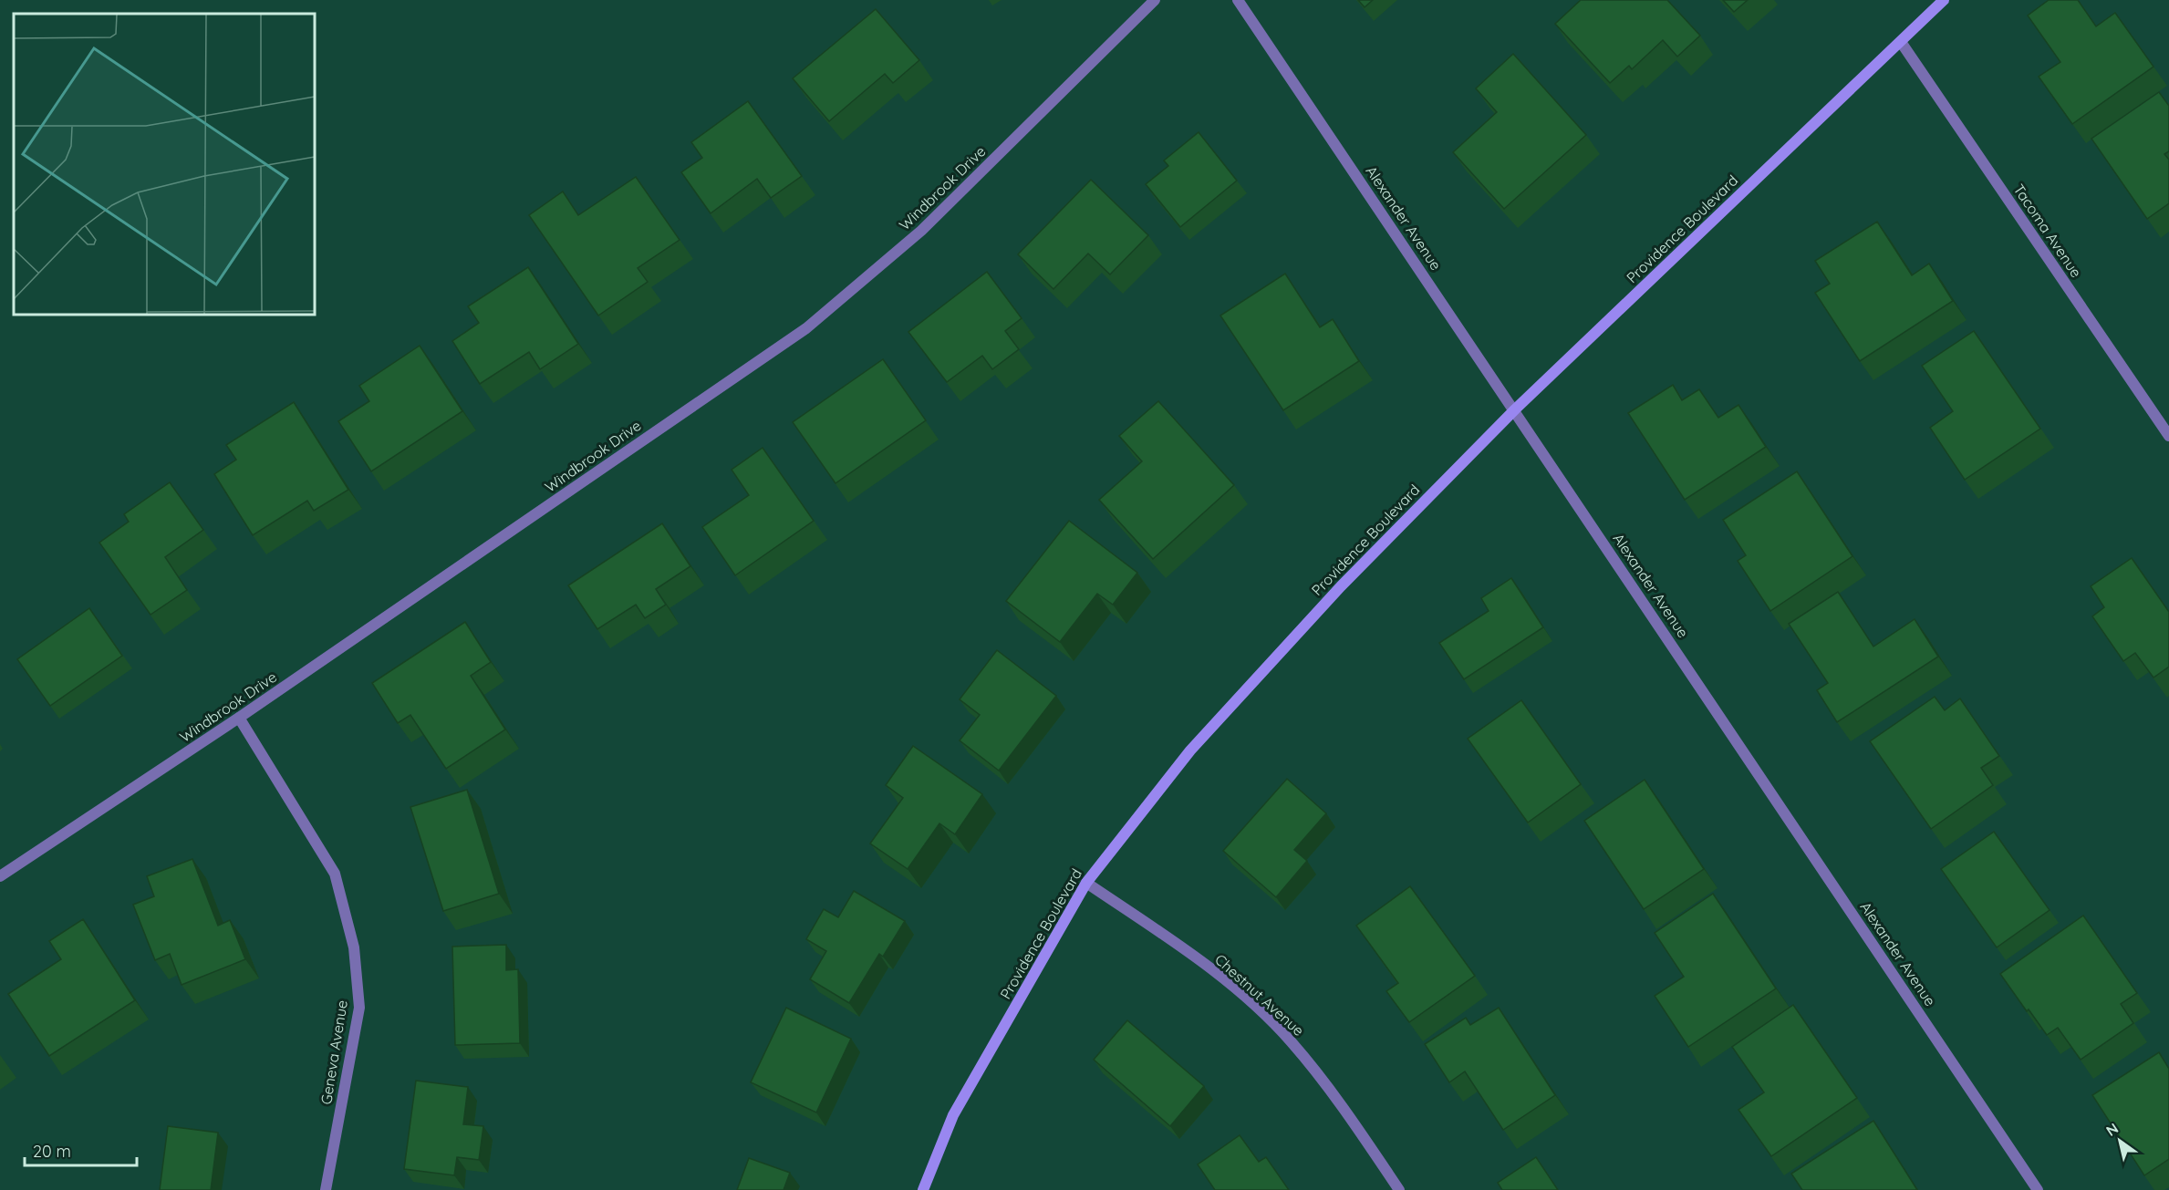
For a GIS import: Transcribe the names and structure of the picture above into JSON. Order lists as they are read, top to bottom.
{
  "streets": {
    "main road": ["Providence Boulevard"],
    "street": [
      "Windbrook Drive",
      "Alexander Avenue",
      "Tacoma Avenue",
      "Chestnut Avenue",
      "Geneva Avenue"
    ]
  },
  "crossings": [
    ["Windbrook Drive", "Geneva Avenue"],
    ["Alexander Avenue", "Providence Boulevard"],
    ["Providence Boulevard", "Tacoma Avenue"],
    ["Providence Boulevard", "Chestnut Avenue"]
  ],
  "scale_bar": "20 m",
  "north": "top left"
}
